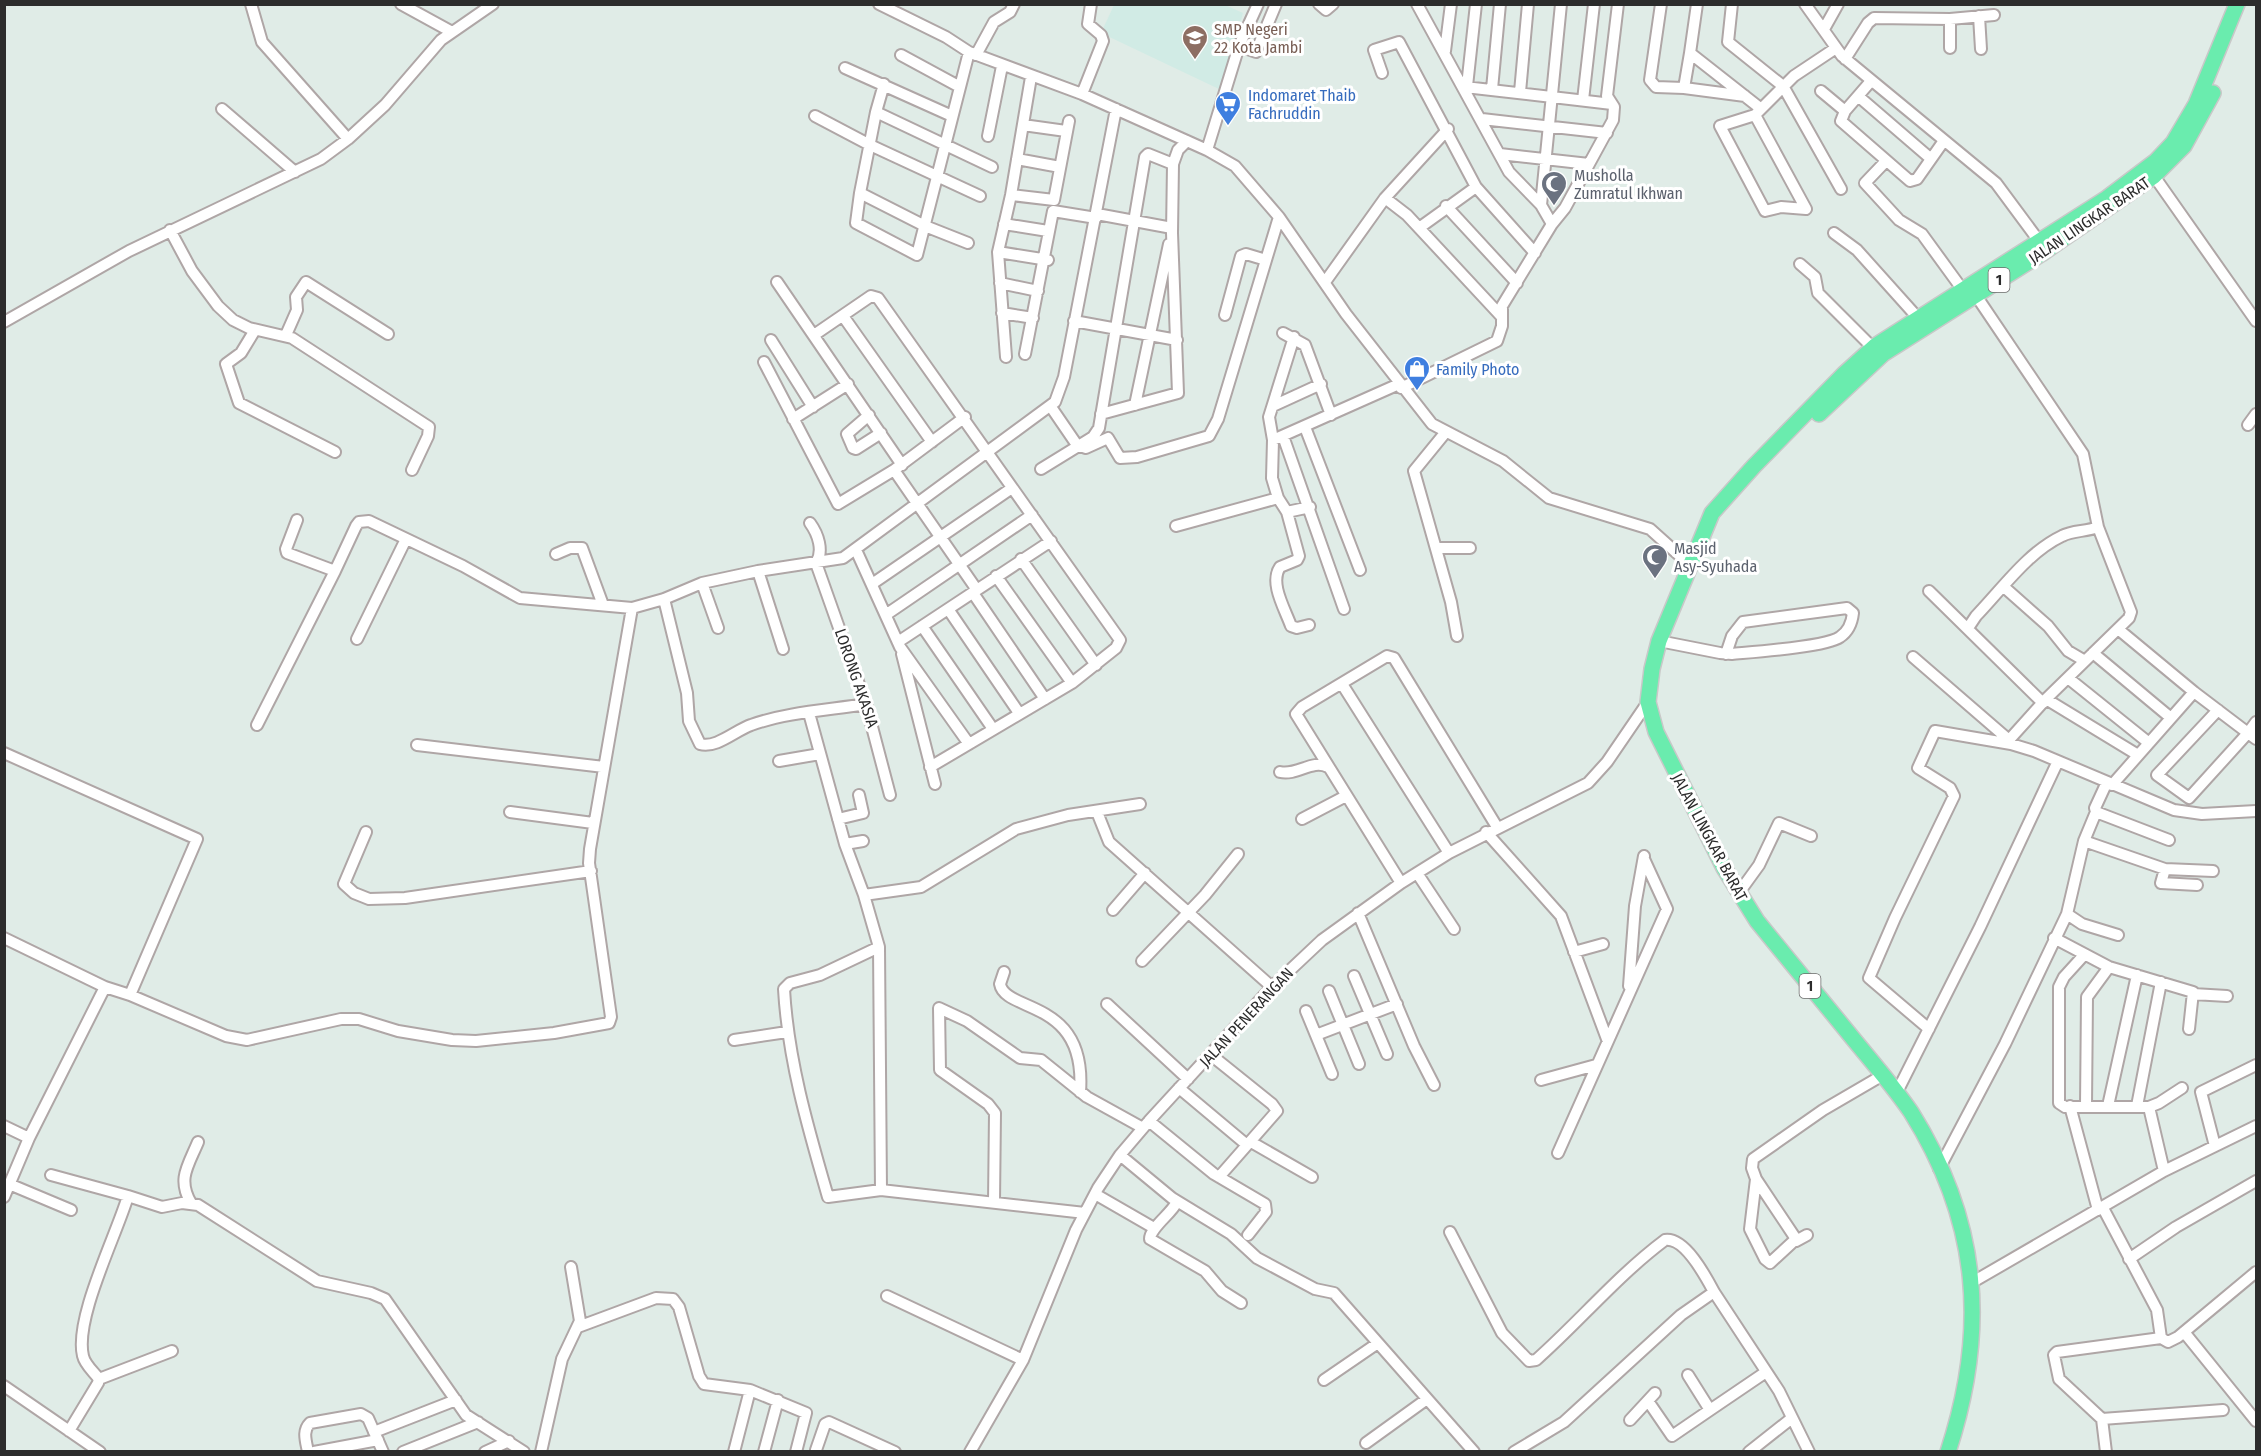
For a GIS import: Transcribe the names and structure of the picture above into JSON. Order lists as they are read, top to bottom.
{
  "streets": {
    "highway": ["JALAN LINGKAR BARAT", "1"],
    "street": ["LORONG AKASIA", "JALAN PENERANGAN"]
  },
  "crossings": [
    ["JALAN LINGKAR BARAT", "JALAN PENERANGAN"]
  ],
  "places": {
    "school or university": ["SMP Negeri 22 Kota Jambi"],
    "supermarket": ["Indomaret Thaib Fachruddin"],
    "mosque": ["Musholla Zumratul Ikhwan", "Masjid Asy-Syuhada"],
    "shop": ["Family Photo"]
  }
}
